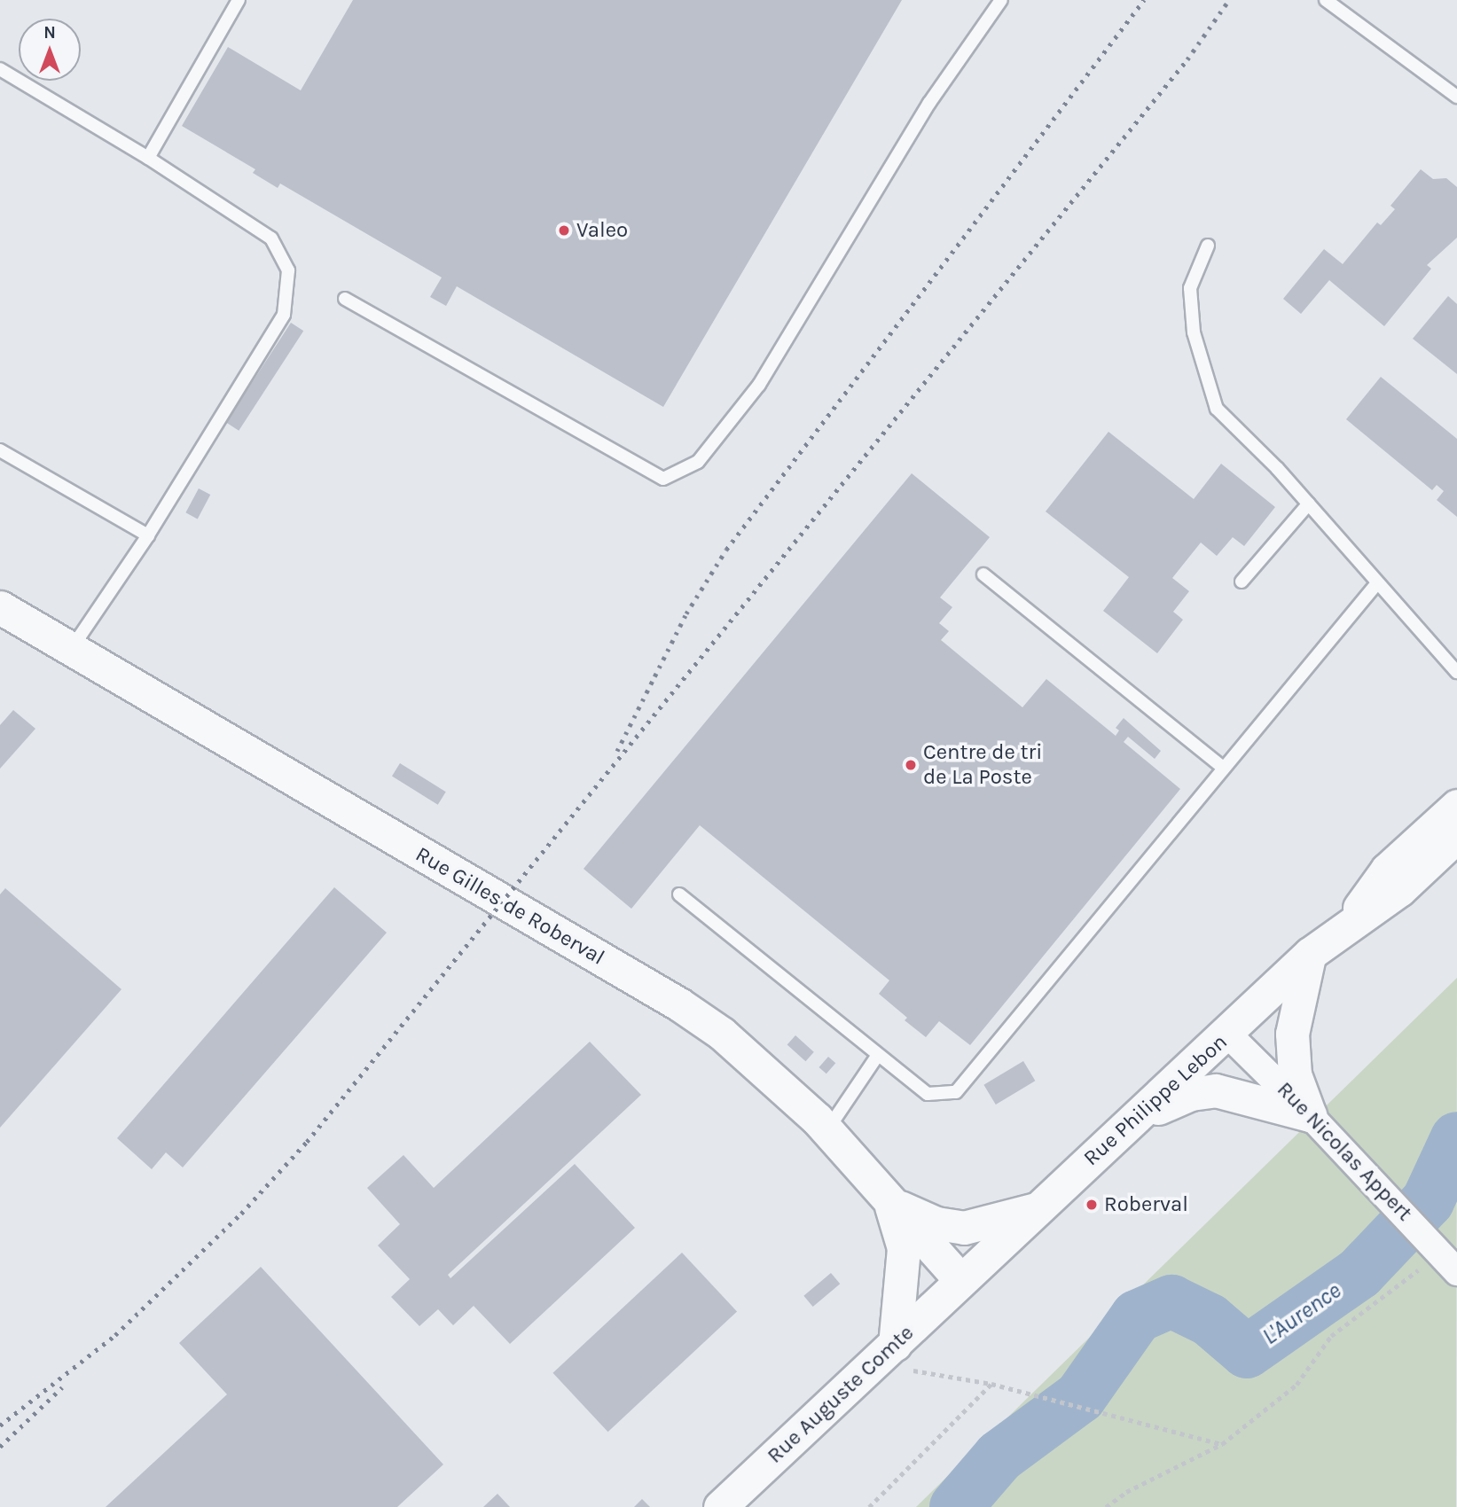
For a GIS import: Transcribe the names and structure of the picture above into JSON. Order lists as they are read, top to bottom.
{
  "streets": {
    "street": [
      "Rue Gilles de Roberval",
      "Rue Philippe Lebon",
      "Rue Nicolas Appert",
      "Rue Auguste Comte"
    ]
  },
  "crossings": [
    ["Rue Gilles de Roberval", "Rue Philippe Lebon"],
    ["Rue Gilles de Roberval", "Rue Auguste Comte"],
    ["Rue Philippe Lebon", "Rue Nicolas Appert"],
    ["Rue Philippe Lebon", "Rue Auguste Comte"]
  ],
  "water": ["L'Aurence"],
  "places": ["Valeo", "Centre de tri de La Poste", "Roberval"],
  "north": "top"
}
